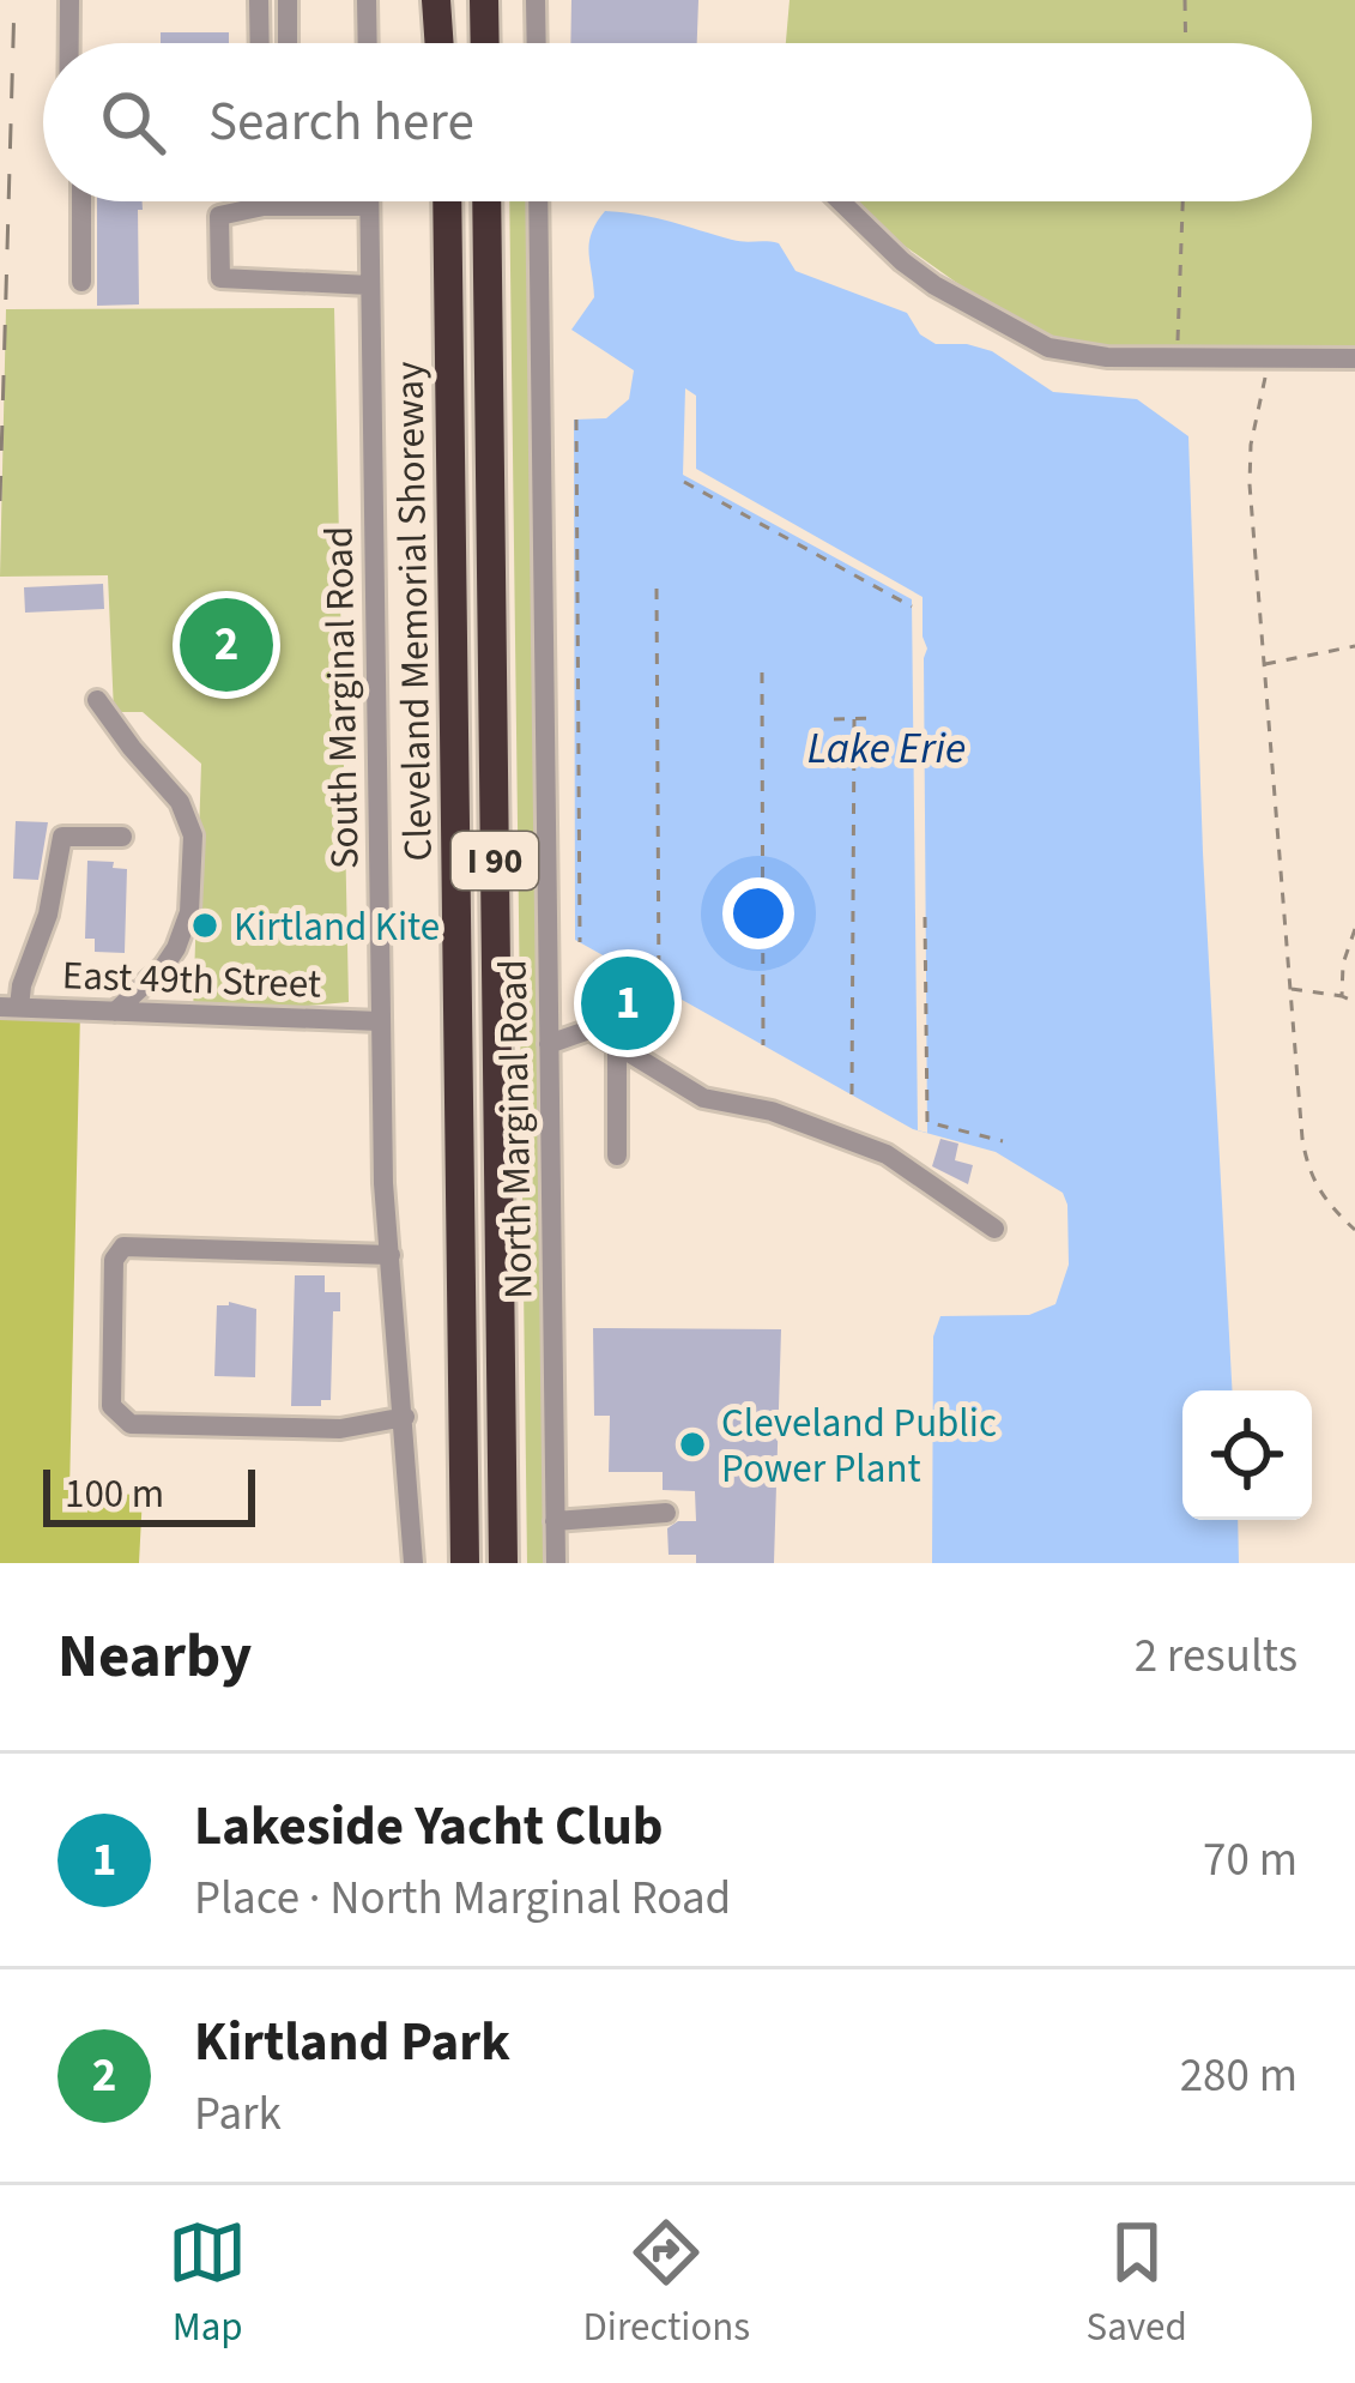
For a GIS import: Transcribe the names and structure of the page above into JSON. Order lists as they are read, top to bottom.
{
  "streets": {
    "highway": ["Cleveland Memorial Shoreway", "I 90"],
    "street": ["South Marginal Road", "East 49th Street", "North Marginal Road"]
  },
  "crossings": [
    ["South Marginal Road", "East 49th Street"]
  ],
  "water": ["Lake Erie"],
  "places": ["Kirtland Kite", "Cleveland Public Power Plant"],
  "scale_bar": "100 m",
  "page": {
    "search": "Search here",
    "pins": ["2", "1"],
    "scale": "100 m",
    "heading": ["Nearby", "2 results"],
    "list": [
      {
        "mark": "1",
        "name": "Lakeside Yacht Club",
        "note": "Place · North Marginal Road",
        "value": "70 m"
      },
      {
        "mark": "2",
        "name": "Kirtland Park",
        "note": "Park",
        "value": "280 m"
      }
    ],
    "nav": ["Map", "Directions", "Saved"]
  }
}
